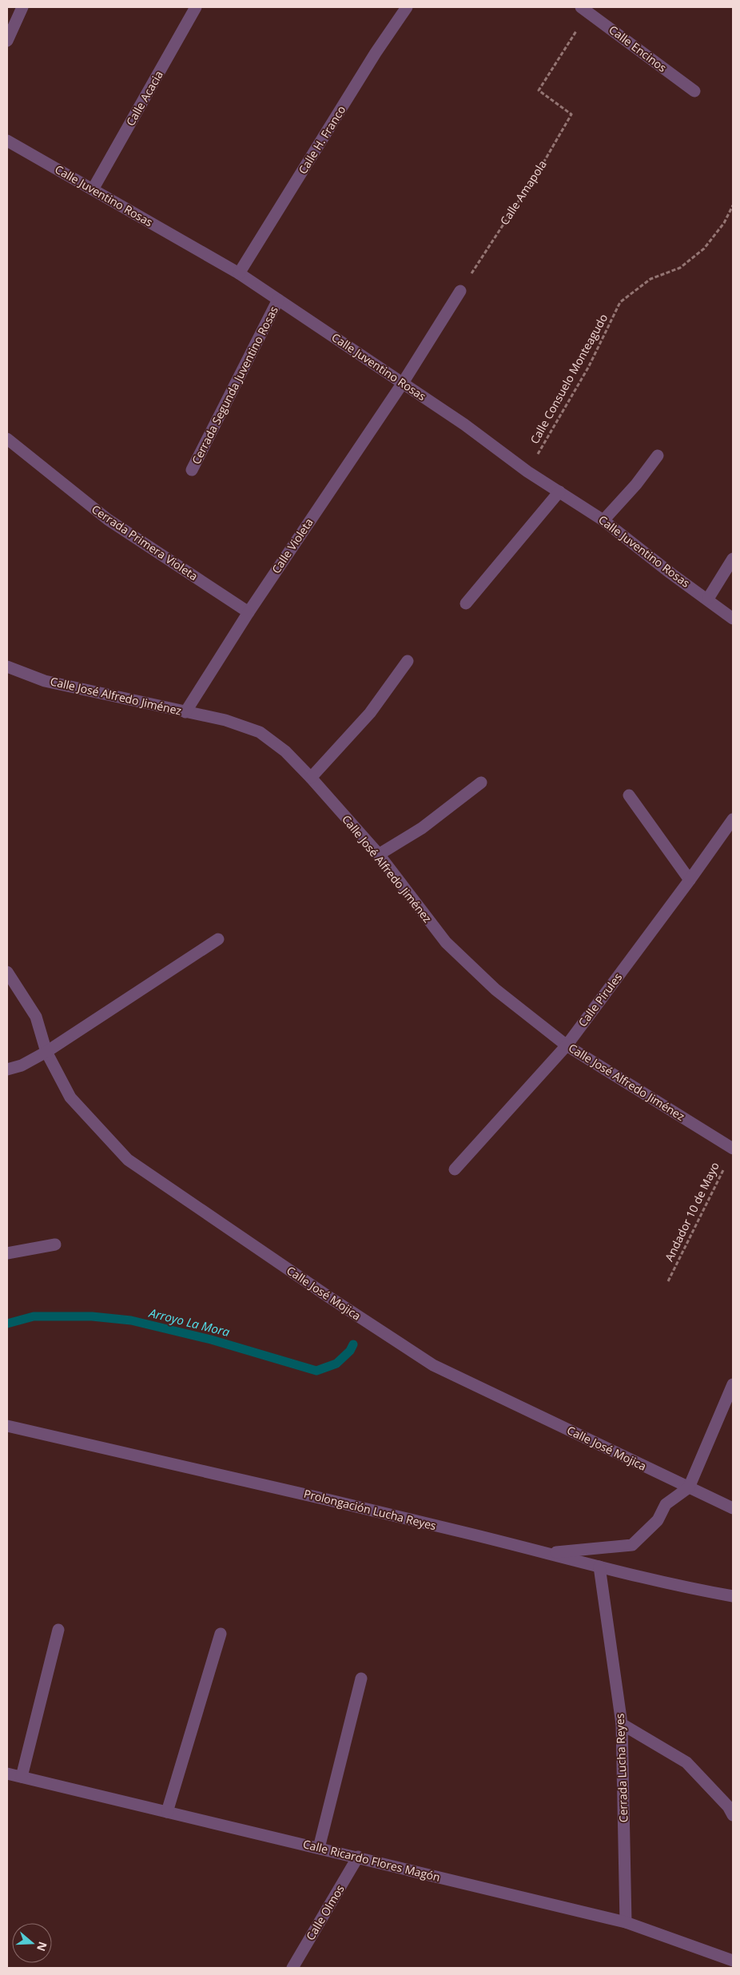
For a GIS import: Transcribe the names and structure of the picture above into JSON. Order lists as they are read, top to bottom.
{
  "streets": {
    "street": [
      "Calle Encinos",
      "Calle Acacia",
      "Calle H. Franco",
      "Calle Juventino Rosas",
      "Cerrada Segunda Juventino Rosas",
      "Cerrada Primera Violeta",
      "Calle Violeta",
      "Calle José Alfredo Jiménez",
      "Calle Pirules",
      "Calle José Mojica",
      "Prolongación Lucha Reyes",
      "Cerrada Lucha Reyes",
      "Calle Ricardo Flores Magón",
      "Calle Olmos"
    ],
    "path": ["Calle Amapola", "Calle Consuelo Monteagudo", "Andador 10 de Mayo"]
  },
  "crossings": [
    ["Calle Encinos", "Calle Amapola"],
    ["Calle Acacia", "Calle Juventino Rosas"],
    ["Calle H. Franco", "Calle Juventino Rosas"],
    ["Calle Juventino Rosas", "Calle Consuelo Monteagudo"],
    ["Calle Juventino Rosas", "Cerrada Segunda Juventino Rosas"],
    ["Calle Juventino Rosas", "Calle Violeta"],
    ["Cerrada Primera Violeta", "Calle Violeta"],
    ["Calle Violeta", "Calle José Alfredo Jiménez"],
    ["Calle José Alfredo Jiménez", "Calle Pirules"],
    ["Prolongación Lucha Reyes", "Cerrada Lucha Reyes"],
    ["Cerrada Lucha Reyes", "Calle Ricardo Flores Magón"],
    ["Calle Ricardo Flores Magón", "Calle Olmos"]
  ],
  "water": ["Arroyo La Mora"],
  "north": "right"
}
